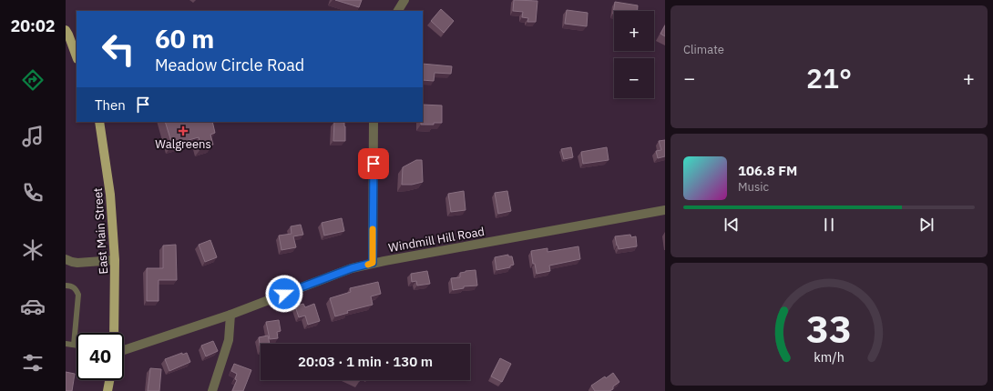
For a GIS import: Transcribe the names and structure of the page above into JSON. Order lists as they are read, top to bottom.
{
  "streets": {
    "main road": ["East Main Street"],
    "street": ["Windmill Hill Road"]
  },
  "places": {
    "health": ["Walgreens"]
  },
  "page": {
    "tabs": "20:02",
    "tile": "Climate",
    "map_buttons": ["+", "−"],
    "turn": ["60 m", "Meadow Circle Road"],
    "heat": ["−", "21°", "+"],
    "then": "Then",
    "song": ["106.8 FM", "Music"],
    "limit": "40",
    "trip": "20:03 · 1 min · 130 m",
    "gauge": ["33", "km/h"]
  }
}
